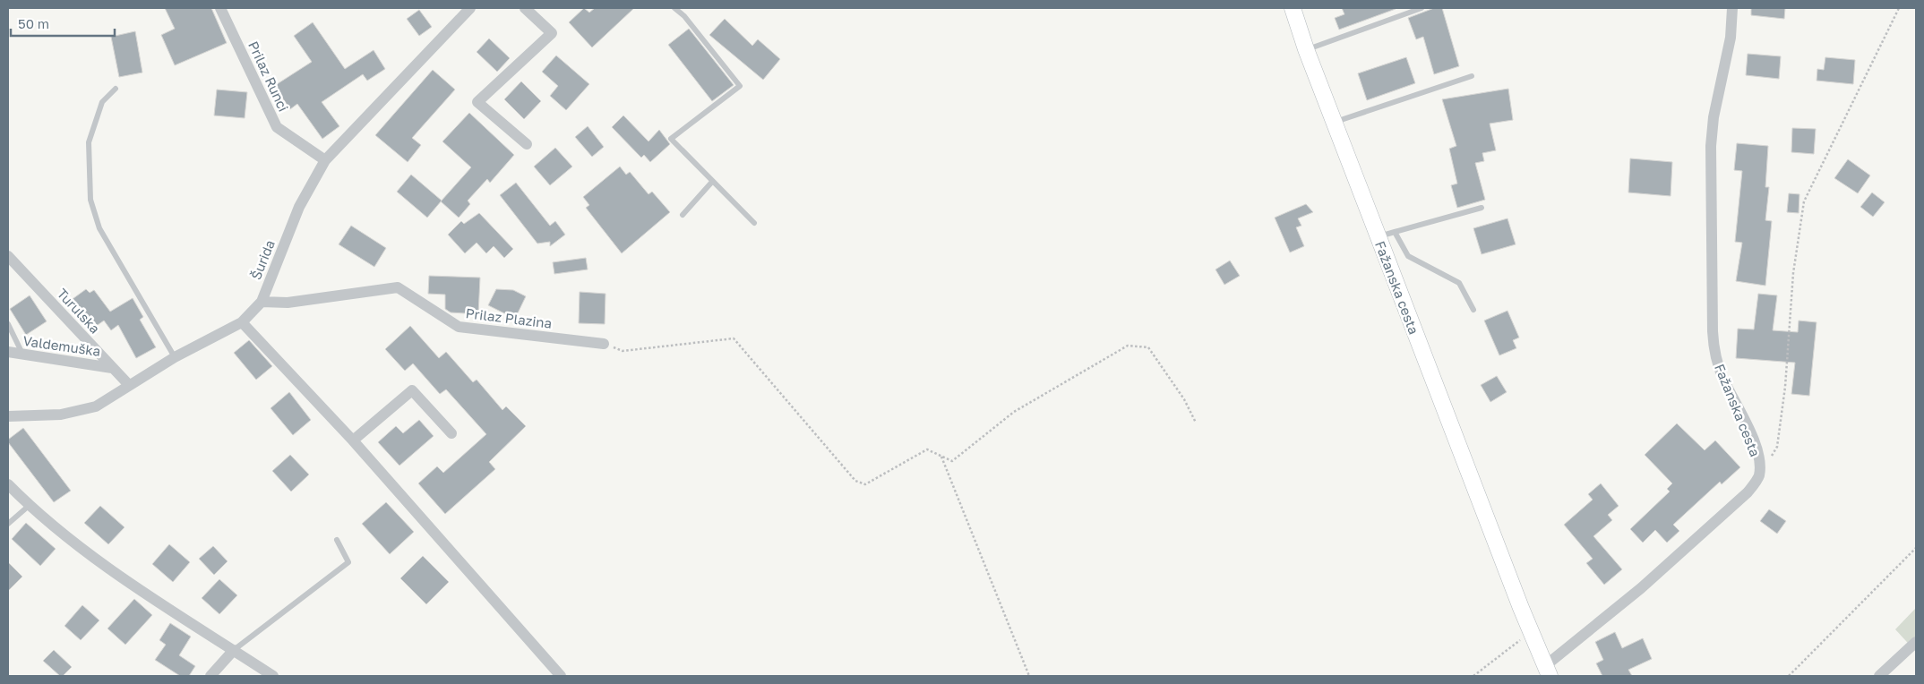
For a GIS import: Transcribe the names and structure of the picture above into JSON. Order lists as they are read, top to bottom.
{
  "streets": {
    "main road": ["Fažanska cesta"],
    "street": [
      "Prilaz Runci",
      "Šurida",
      "Turulska",
      "Prilaz Plazina",
      "Valdemuška"
    ]
  },
  "crossings": [
    ["Prilaz Runci", "Šurida"],
    ["Šurida", "Turulska"],
    ["Šurida", "Prilaz Plazina"],
    ["Turulska", "Valdemuška"]
  ],
  "scale_bar": "50 m"
}
